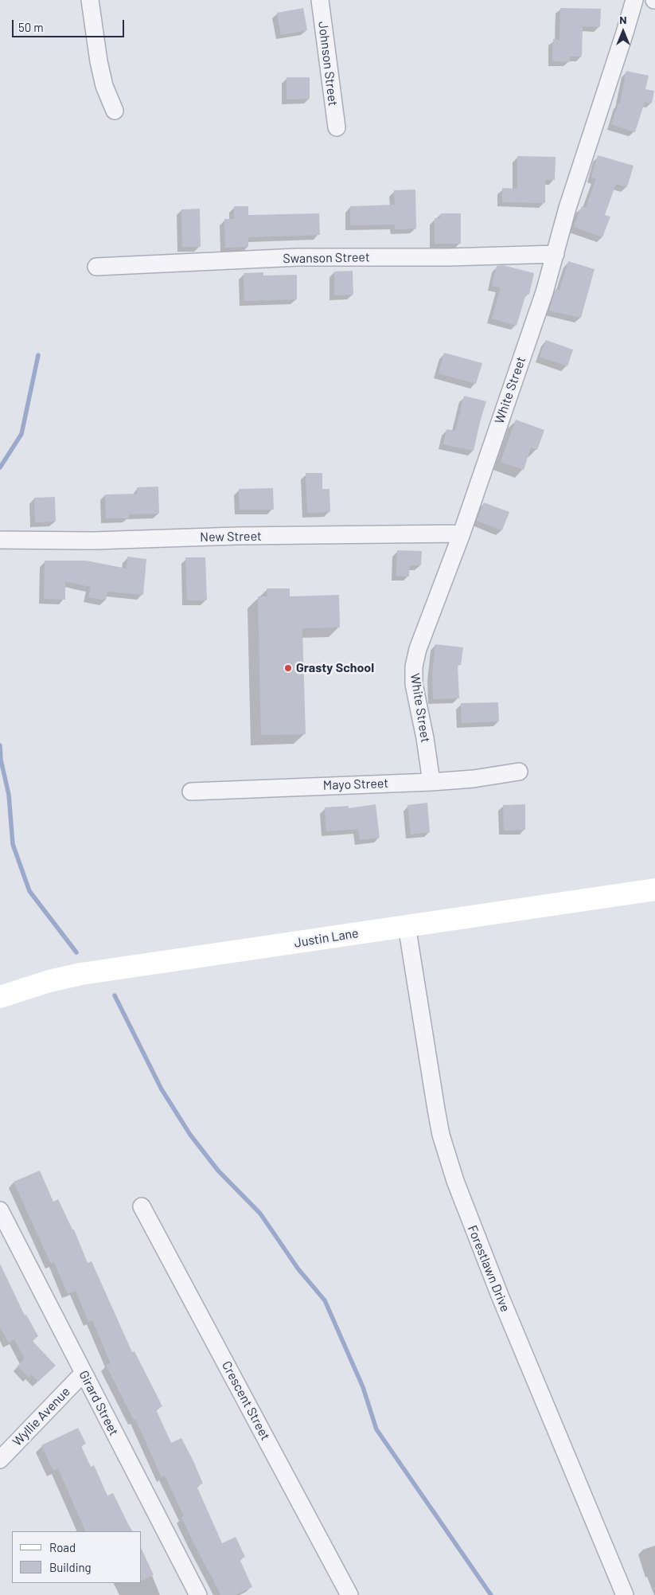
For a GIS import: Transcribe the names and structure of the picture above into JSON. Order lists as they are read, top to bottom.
{
  "streets": {
    "main road": ["Justin Lane"],
    "street": [
      "Johnson Street",
      "Swanson Street",
      "White Street",
      "New Street",
      "Mayo Street",
      "Forestlawn Drive",
      "Crescent Street",
      "Girard Street",
      "Wyllie Avenue"
    ]
  },
  "crossings": [
    ["Swanson Street", "White Street"],
    ["White Street", "New Street"],
    ["White Street", "Mayo Street"],
    ["Justin Lane", "Forestlawn Drive"],
    ["Girard Street", "Wyllie Avenue"]
  ],
  "places": ["Grasty School"],
  "legend": ["Road", "Building"],
  "scale_bar": "50 m",
  "north": "top"
}
